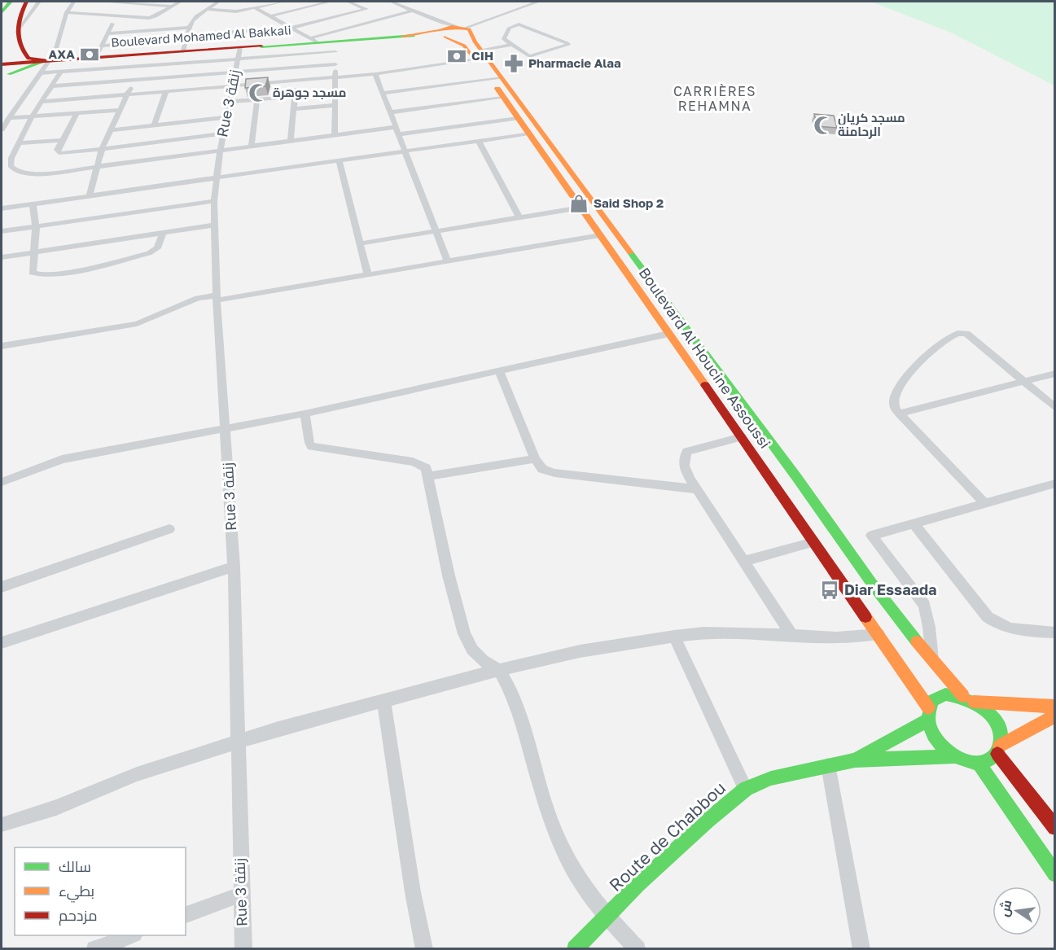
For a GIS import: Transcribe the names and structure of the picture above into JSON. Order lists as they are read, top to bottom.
{
  "streets": {
    "main road": ["Boulevard Mohamed Al Bakkali", "Boulevard Al Houcine Assoussi", "Route de Chabbou"],
    "street": ["Rue 3 زنقة"]
  },
  "crossings": [
    ["Boulevard Mohamed Al Bakkali", "Rue 3 زنقة"],
    ["Boulevard Mohamed Al Bakkali", "Boulevard Al Houcine Assoussi"],
    ["Boulevard Al Houcine Assoussi", "Route de Chabbou"]
  ],
  "districts": ["CARRIÈRES REHAMNA"],
  "places": {
    "bank": ["AXA", "CIH"],
    "pharmacy": ["Pharmacie Alaa"],
    "mosque": ["مسجد جوهرة", "مسجد كريان الرحامنة"],
    "shop": ["Said Shop 2"],
    "bus stop": ["Diar Essaada"]
  },
  "legend": ["سالك", "بطيء", "مزدحم"],
  "north": "left"
}
